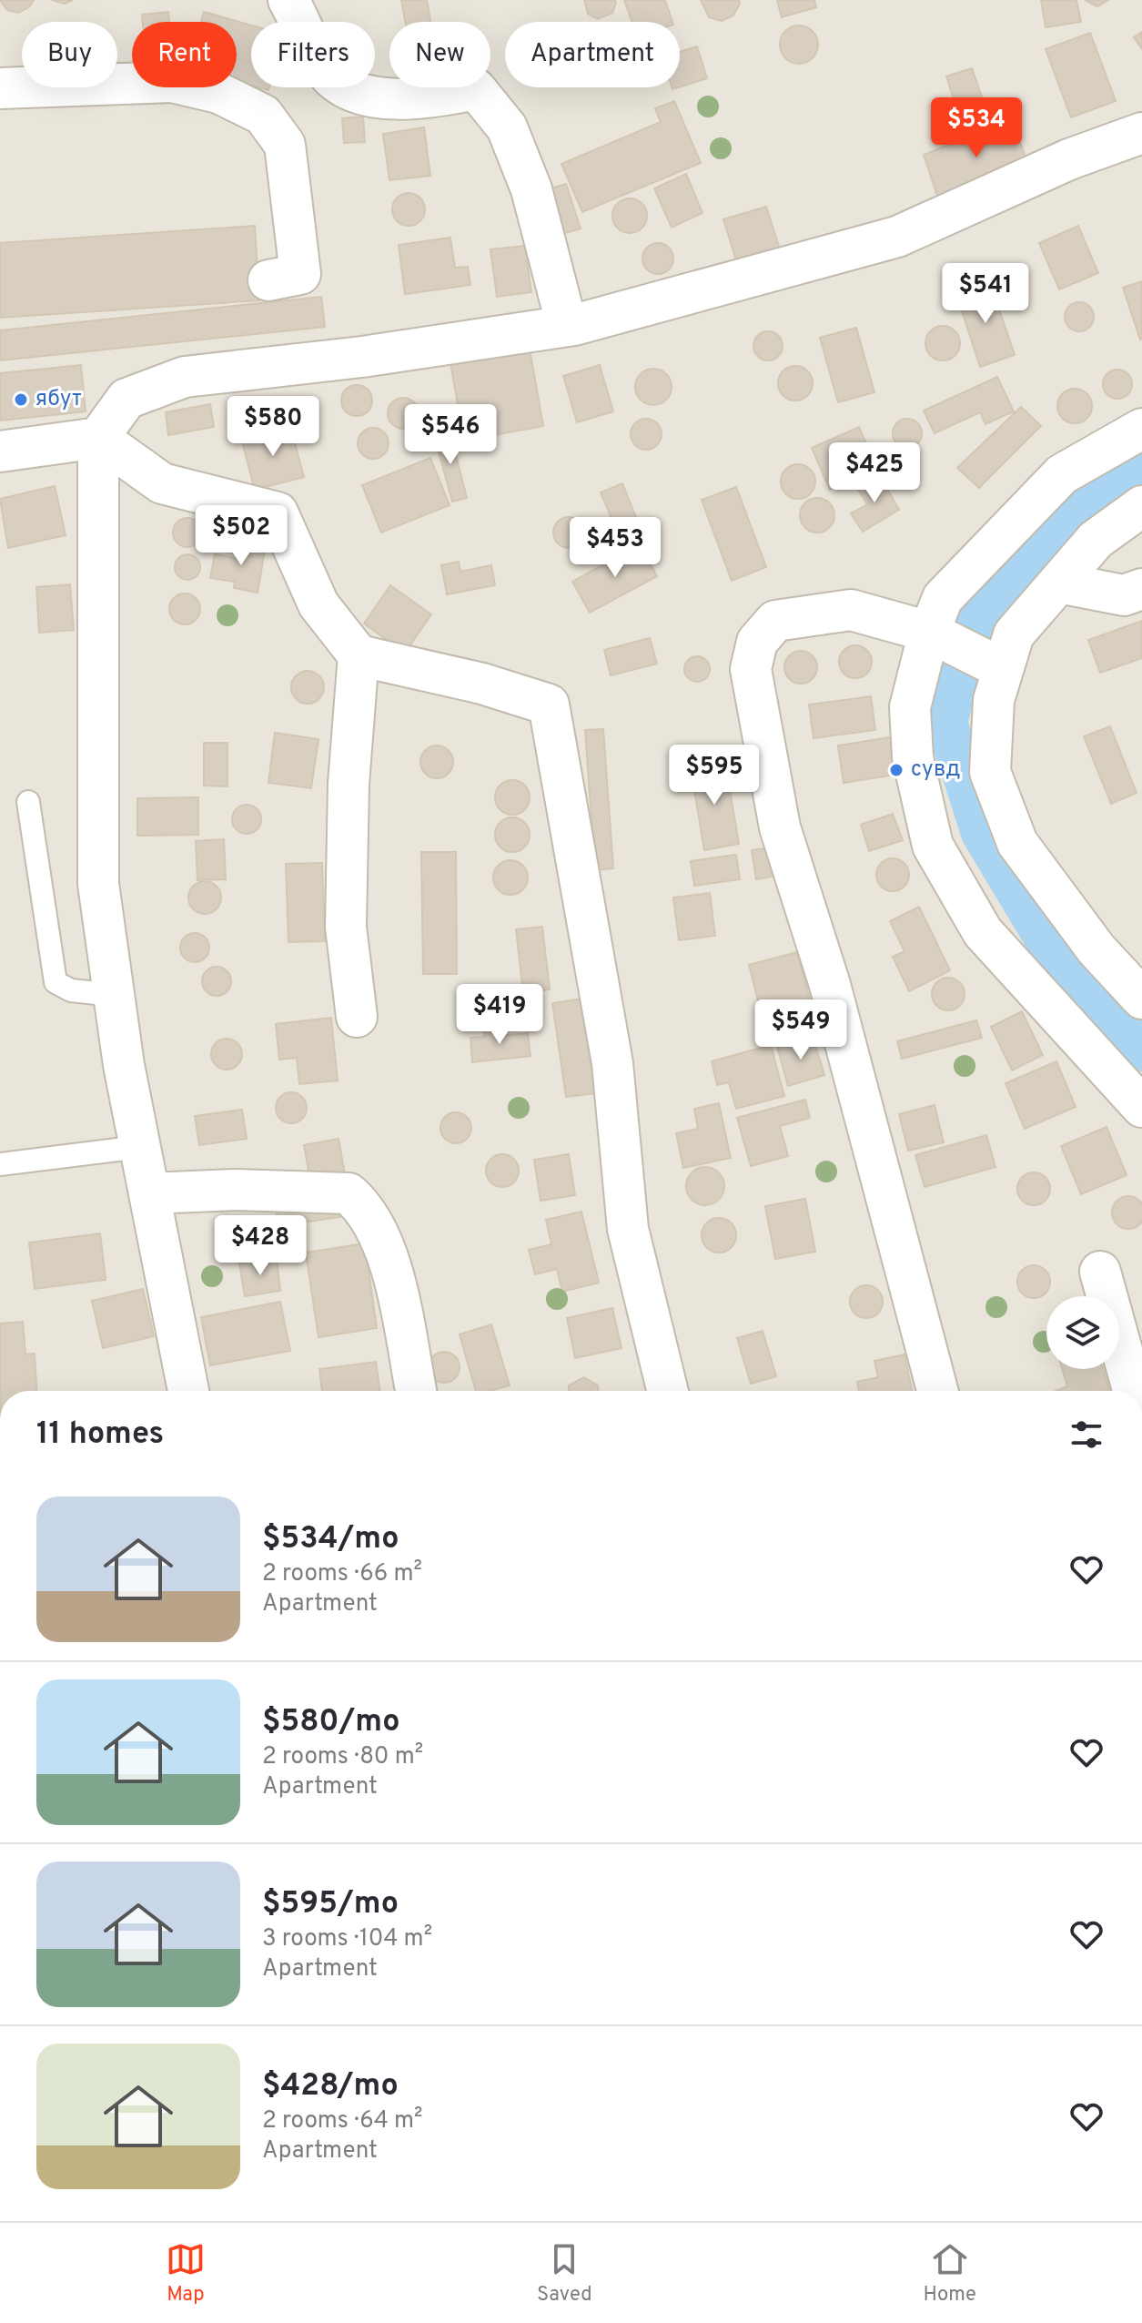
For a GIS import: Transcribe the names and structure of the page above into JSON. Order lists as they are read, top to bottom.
{
  "places": ["ябут", "сувд"],
  "page": {
    "chip": [
      "Buy",
      "Rent",
      "Filters",
      "New",
      "Apartment"
    ],
    "price": [
      "$534",
      "$541",
      "$580",
      "$546",
      "$425",
      "$502",
      "$453",
      "$595",
      "$419",
      "$549",
      "$428"
    ],
    "heading": "11 homes",
    "list": [
      {
        "name": "$534/mo",
        "note": "2 rooms · 66 m² · Apartment"
      },
      {
        "name": "$580/mo",
        "note": "2 rooms · 80 m² · Apartment"
      },
      {
        "name": "$595/mo",
        "note": "3 rooms · 104 m² · Apartment"
      },
      {
        "name": "$428/mo",
        "note": "2 rooms · 64 m² · Apartment"
      }
    ],
    "tabs": ["Map", "Saved", "Home"]
  }
}
